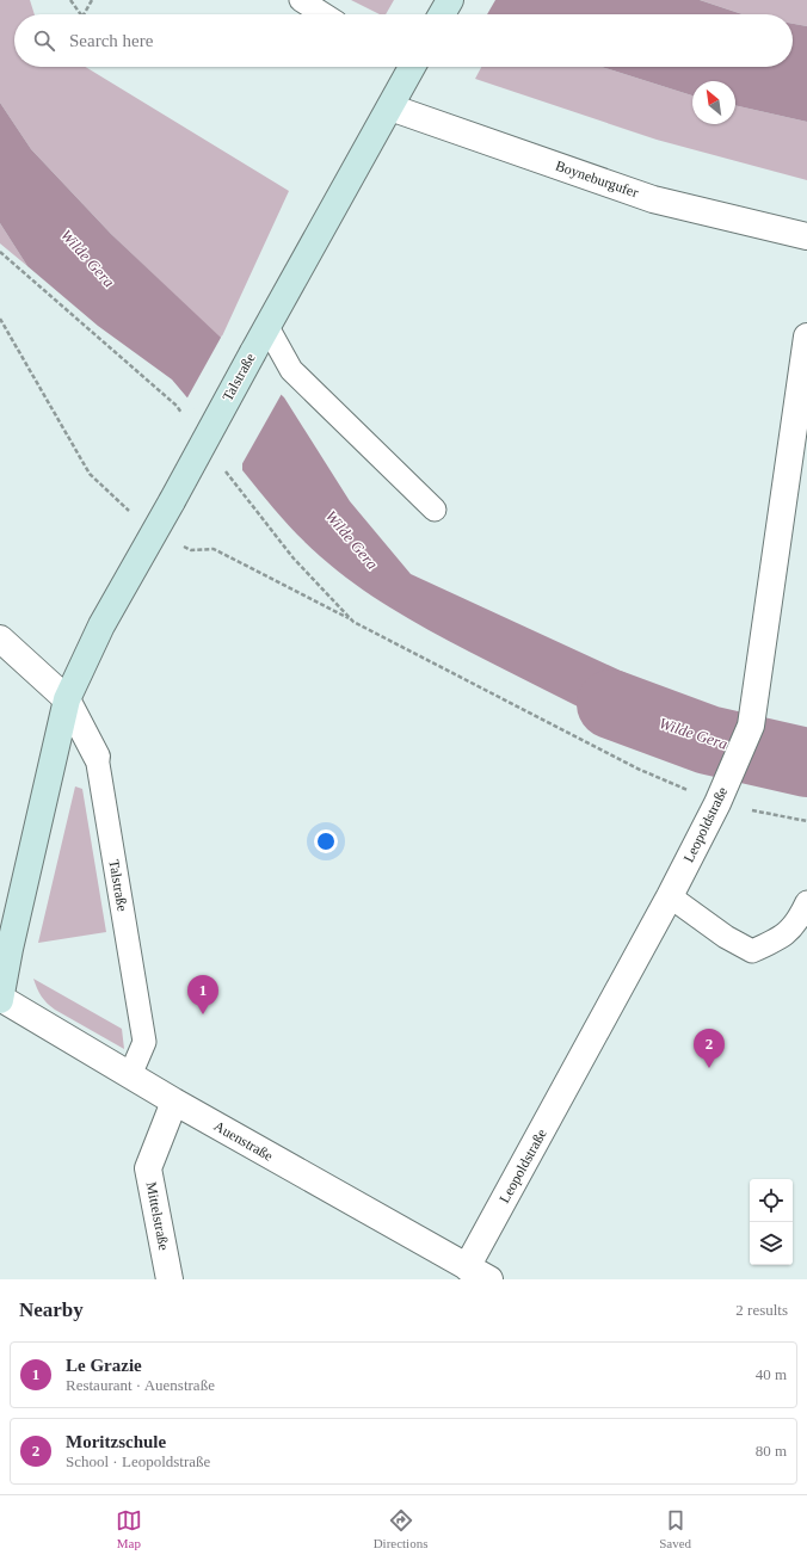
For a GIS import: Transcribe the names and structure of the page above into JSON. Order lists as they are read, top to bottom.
{
  "streets": {
    "main road": ["Talstraße"],
    "street": [
      "Boyneburgufer",
      "Leopoldstraße",
      "Auenstraße",
      "Mittelstraße"
    ]
  },
  "crossings": [
    ["Boyneburgufer", "Talstraße"],
    ["Talstraße", "Auenstraße"],
    ["Leopoldstraße", "Auenstraße"],
    ["Auenstraße", "Mittelstraße"]
  ],
  "water": ["Wilde Gera"],
  "north": "top left",
  "page": {
    "search": "Search here",
    "pins": ["1", "2"],
    "heading": ["Nearby", "2 results"],
    "list": [
      {
        "mark": "1",
        "name": "Le Grazie",
        "note": "Restaurant · Auenstraße",
        "value": "40 m"
      },
      {
        "mark": "2",
        "name": "Moritzschule",
        "note": "School · Leopoldstraße",
        "value": "80 m"
      }
    ],
    "nav": ["Map", "Directions", "Saved"]
  }
}
